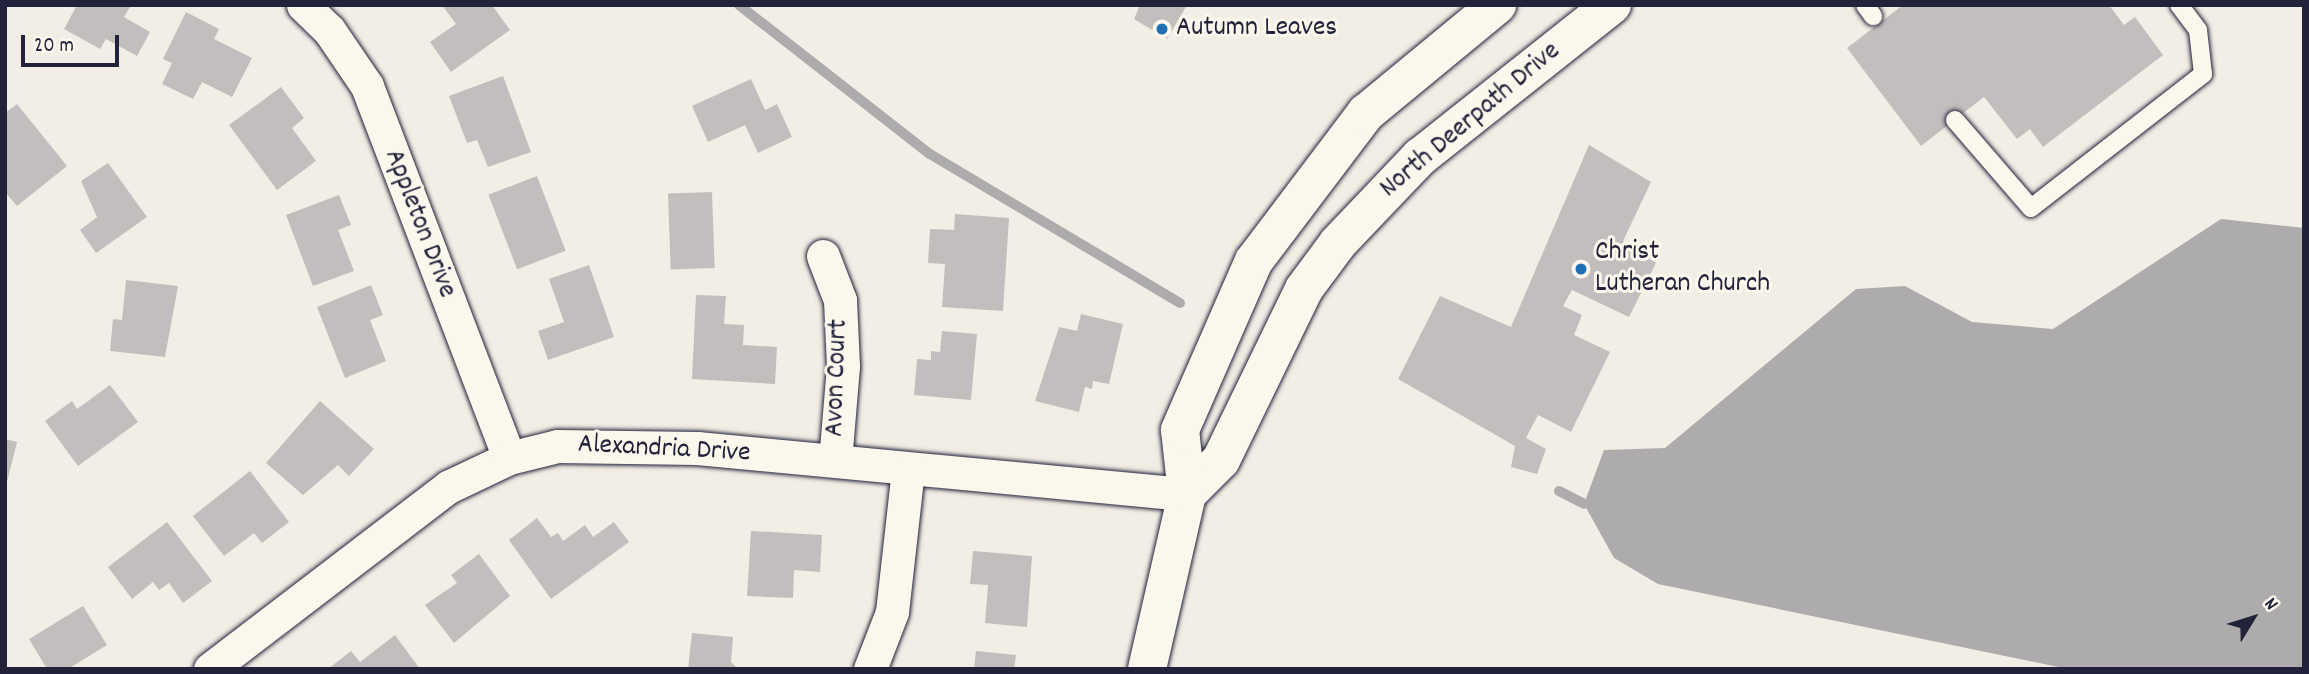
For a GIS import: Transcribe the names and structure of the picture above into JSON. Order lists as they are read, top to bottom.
{
  "streets": {
    "street": [
      "North Deerpath Drive",
      "Appleton Drive",
      "Avon Court",
      "Alexandria Drive"
    ]
  },
  "crossings": [
    ["North Deerpath Drive", "Alexandria Drive"],
    ["Appleton Drive", "Alexandria Drive"],
    ["Avon Court", "Alexandria Drive"]
  ],
  "places": ["Autumn Leaves", "Christ Lutheran Church"],
  "scale_bar": "20 m",
  "north": "top right"
}
